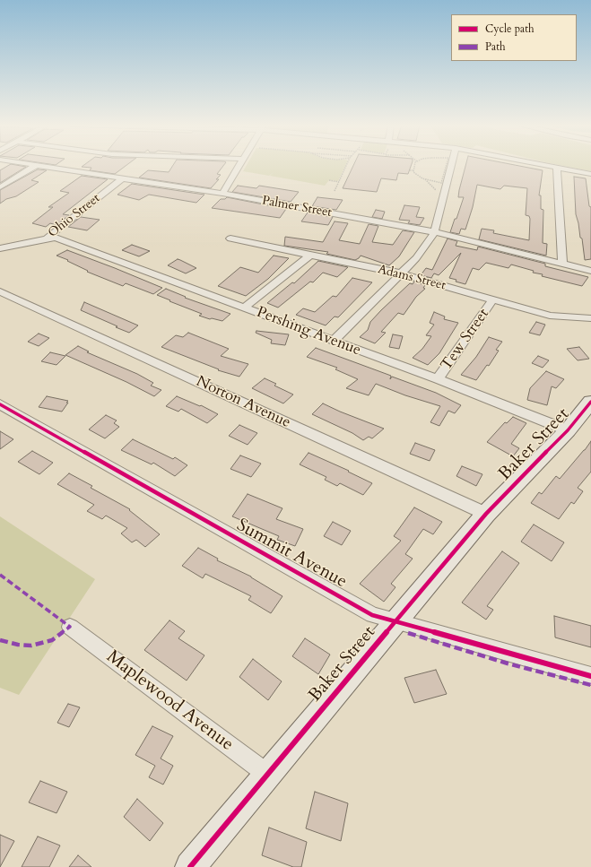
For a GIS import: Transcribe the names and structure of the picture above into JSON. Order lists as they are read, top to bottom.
{
  "streets": {
    "street": [
      "Palmer Street",
      "Ohio Street",
      "Adams Street",
      "Pershing Avenue",
      "Tew Street",
      "Norton Avenue",
      "Baker Street",
      "Summit Avenue",
      "Maplewood Avenue"
    ]
  },
  "crossings": [
    ["Palmer Street", "Ohio Street"],
    ["Ohio Street", "Pershing Avenue"],
    ["Adams Street", "Tew Street"],
    ["Pershing Avenue", "Tew Street"],
    ["Pershing Avenue", "Baker Street"],
    ["Norton Avenue", "Baker Street"],
    ["Baker Street", "Summit Avenue"],
    ["Baker Street", "Maplewood Avenue"]
  ],
  "legend": ["Cycle path", "Path"]
}
